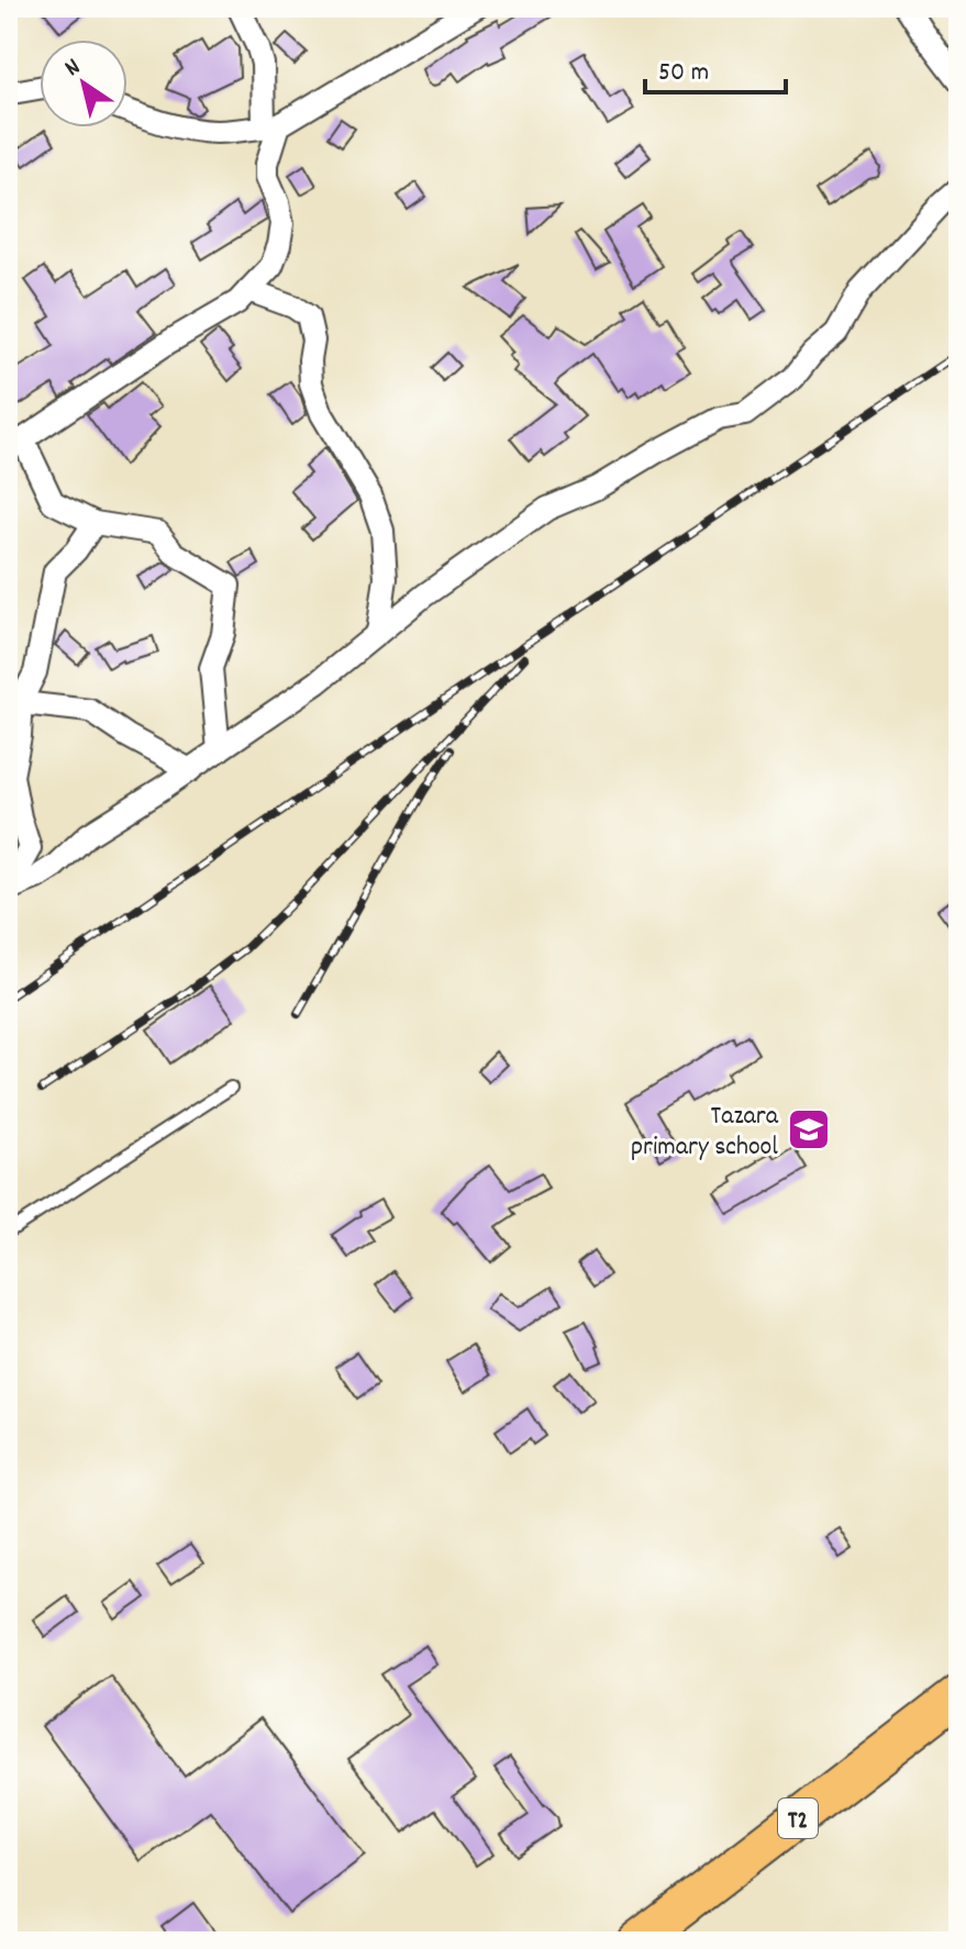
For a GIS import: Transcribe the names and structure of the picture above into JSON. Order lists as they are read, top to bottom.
{
  "streets": {
    "highway": ["T2"]
  },
  "places": {
    "school or university": ["Tazara primary school"]
  },
  "scale_bar": "50 m",
  "north": "top left"
}
